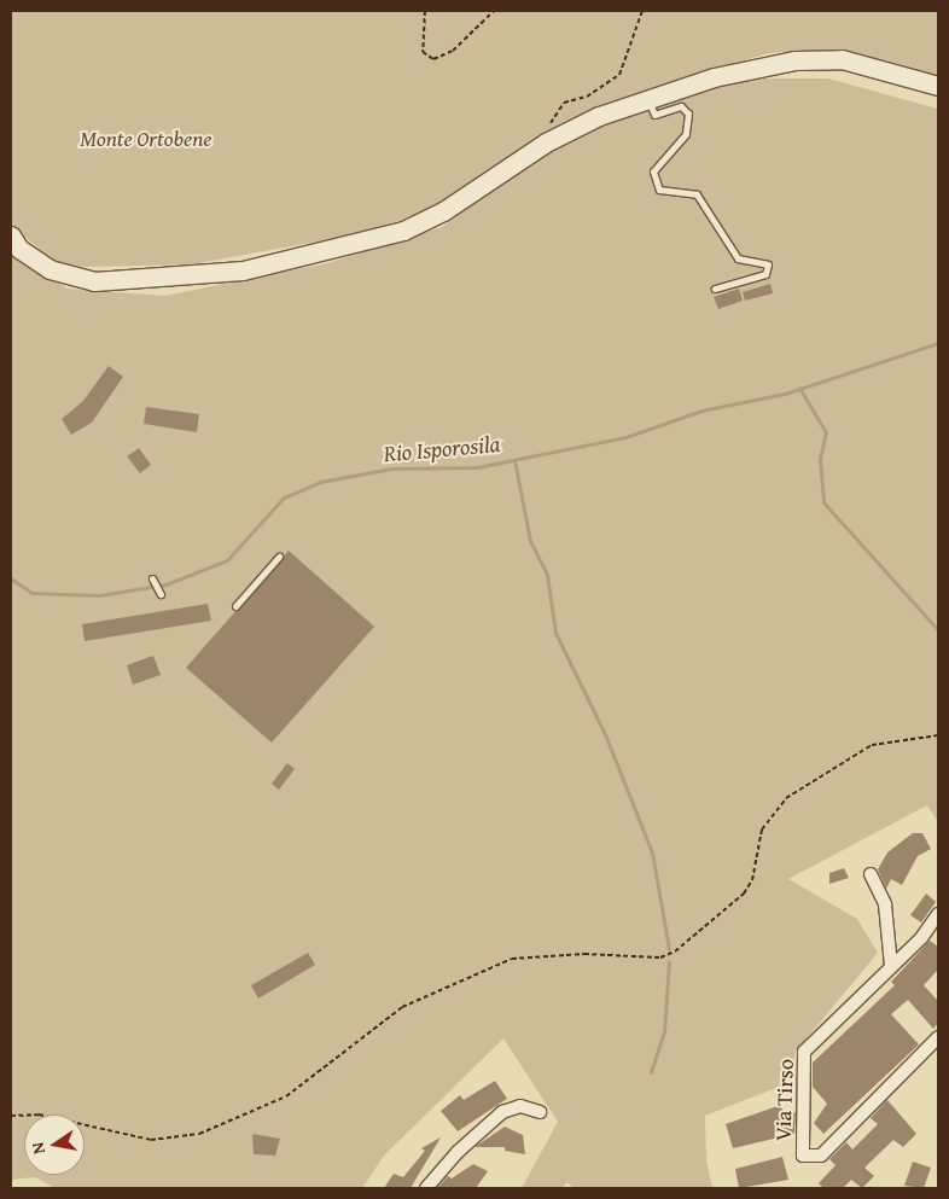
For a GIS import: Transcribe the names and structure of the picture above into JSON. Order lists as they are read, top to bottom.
{
  "streets": {
    "street": ["Via Tirso"]
  },
  "water": ["Rio Isporosila"],
  "parks": ["Monte Ortobene"],
  "north": "left"
}
